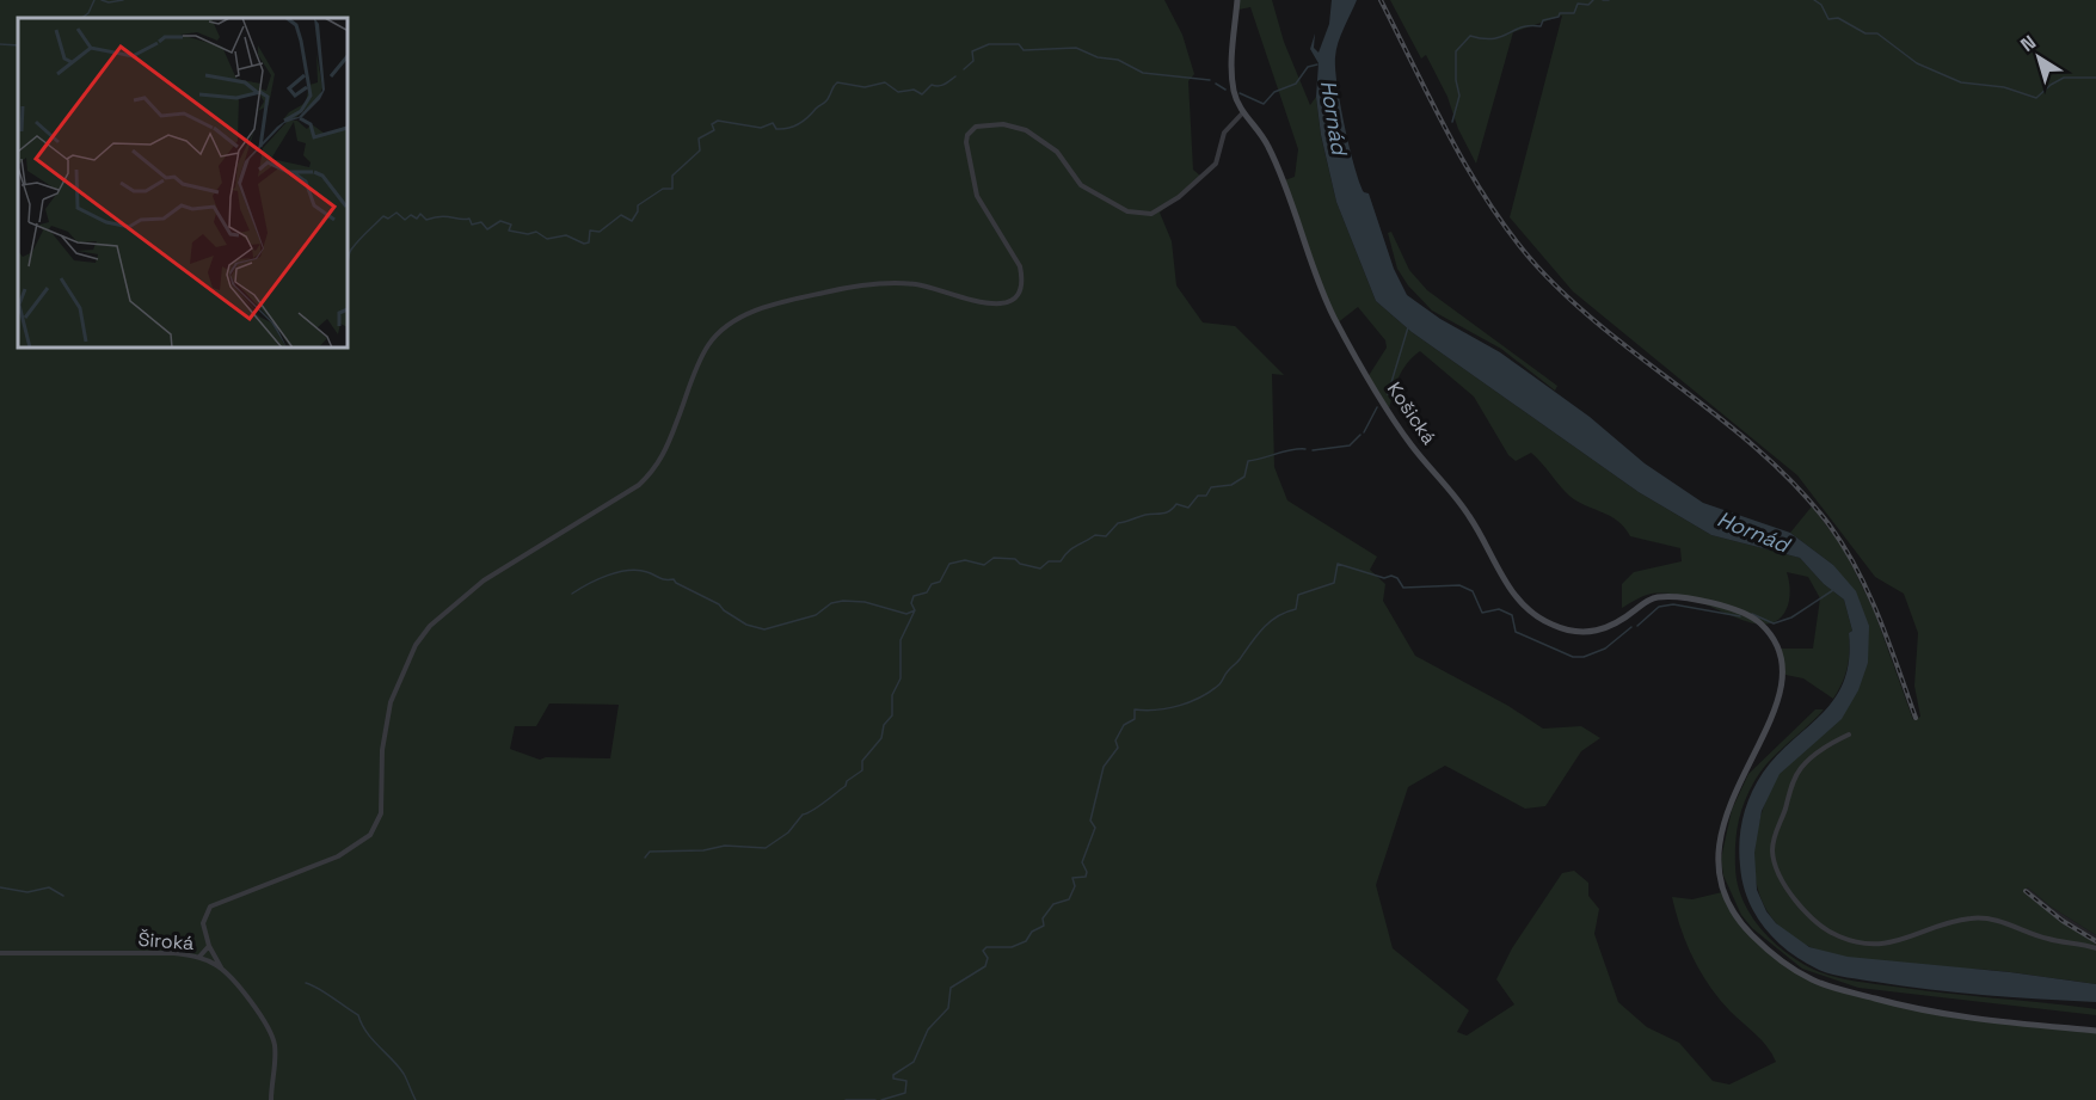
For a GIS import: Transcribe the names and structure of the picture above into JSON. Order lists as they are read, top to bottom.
{
  "streets": {
    "street": ["Košická", "Široká"]
  },
  "water": ["Hornád"],
  "north": "top left"
}
